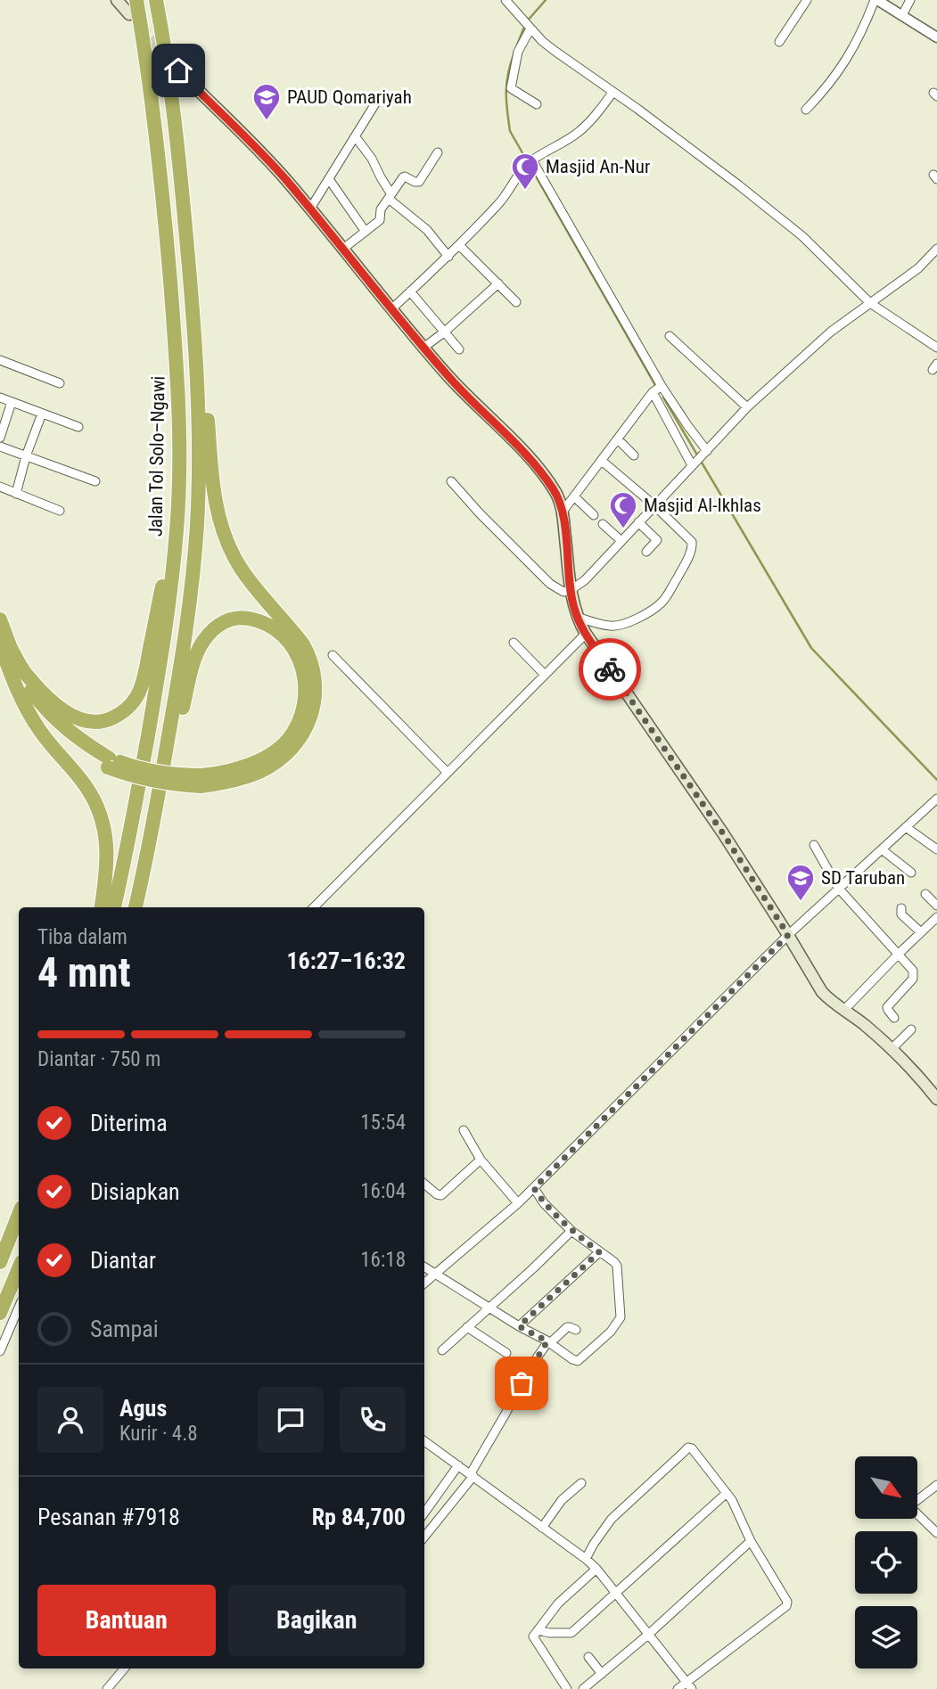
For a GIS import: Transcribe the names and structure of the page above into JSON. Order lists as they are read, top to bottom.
{
  "streets": {
    "highway": ["Jalan Tol Solo–Ngawi"]
  },
  "places": {
    "school or university": ["PAUD Qomariyah", "SD Taruban"],
    "mosque": ["Masjid An-Nur", "Masjid Al-Ikhlas"]
  },
  "north": "bottom right",
  "page": {
    "heading": ["4 mnt", "Tiba dalam", "16:27–16:32"],
    "panel": [
      "Agus",
      "Kurir · 4.8",
      "Pesanan #7918",
      "Rp 84,700"
    ],
    "bar": "Diantar · 750 m",
    "list": [
      ["Diterima", "15:54"],
      ["Disiapkan", "16:04"],
      ["Diantar", "16:18"],
      "Sampai"
    ],
    "buttons": ["Bantuan", "Bagikan"]
  }
}
